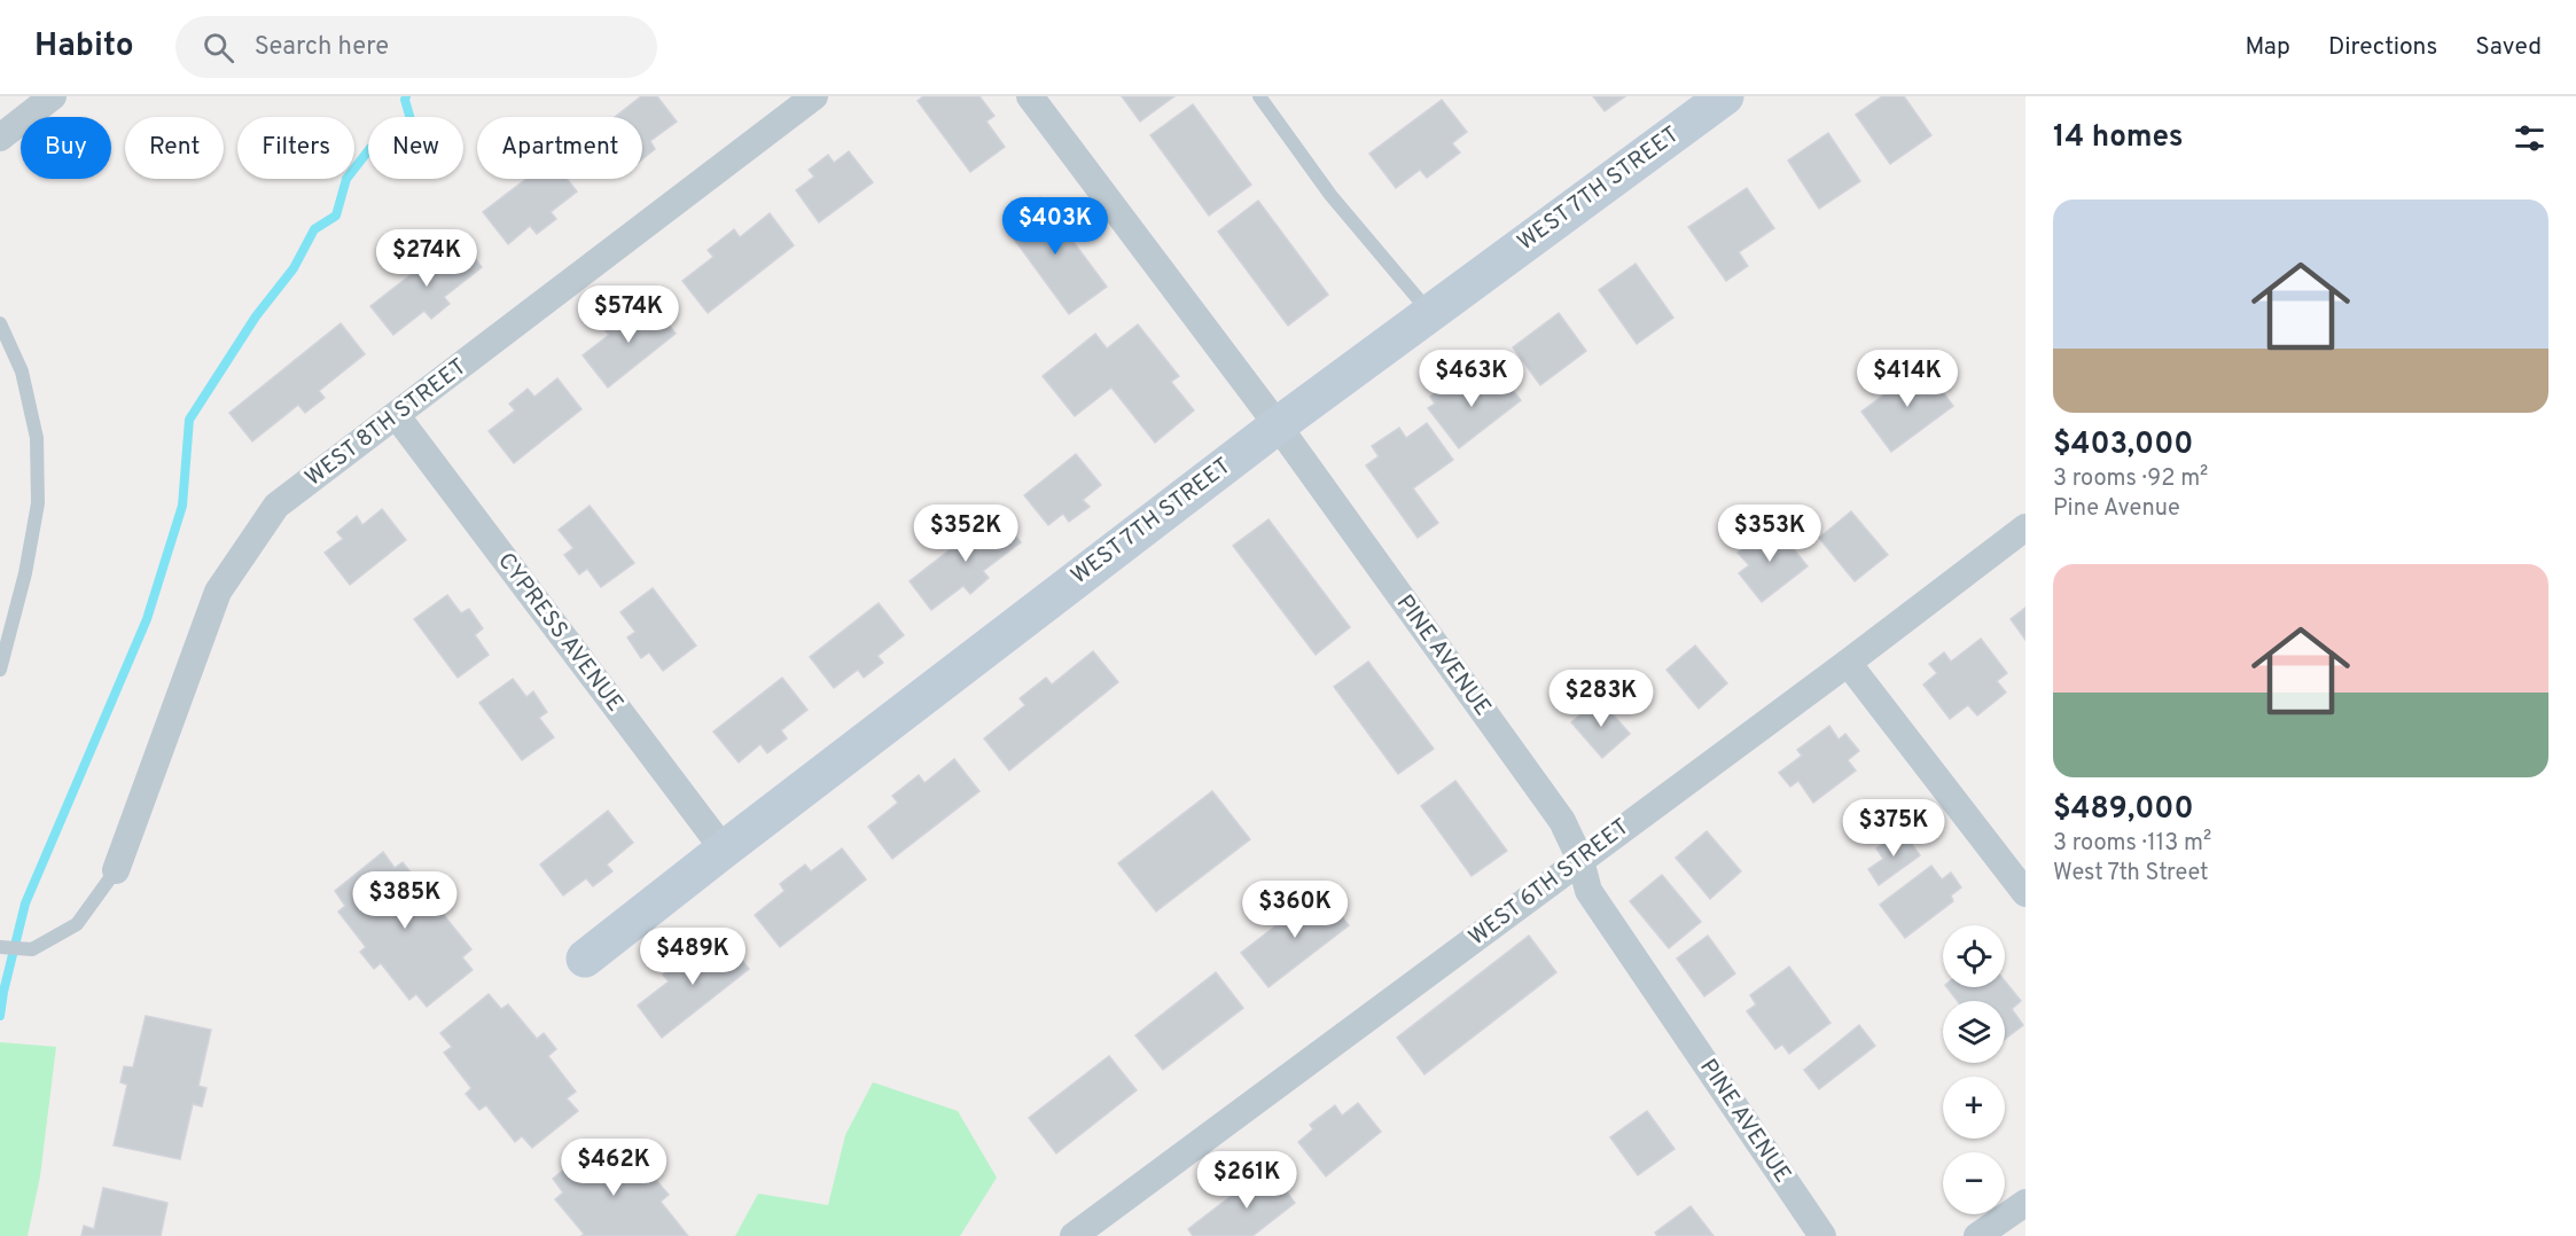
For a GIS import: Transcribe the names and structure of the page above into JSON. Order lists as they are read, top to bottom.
{
  "streets": {
    "street": [
      "WEST 7TH STREET",
      "WEST 8TH STREET",
      "CYPRESS AVENUE",
      "PINE AVENUE",
      "WEST 6TH STREET"
    ]
  },
  "crossings": [
    ["WEST 7TH STREET", "CYPRESS AVENUE"],
    ["WEST 7TH STREET", "PINE AVENUE"],
    ["WEST 8TH STREET", "CYPRESS AVENUE"],
    ["PINE AVENUE", "WEST 6TH STREET"]
  ],
  "page": {
    "header": "Habito",
    "search": "Search here",
    "nav": ["Map", "Directions", "Saved"],
    "heading": "14 homes",
    "chip": [
      "Buy",
      "Rent",
      "Filters",
      "New",
      "Apartment"
    ],
    "list": [
      {
        "name": "$403,000",
        "note": "3 rooms · 92 m² · Pine Avenue"
      },
      {
        "name": "$489,000",
        "note": "3 rooms · 113 m² · West 7th Street"
      }
    ],
    "price": [
      "$403K",
      "$274K",
      "$574K",
      "$463K",
      "$414K",
      "$352K",
      "$353K",
      "$283K",
      "$375K",
      "$385K",
      "$360K",
      "$489K",
      "$462K",
      "$261K"
    ],
    "map_buttons": ["+", "−"]
  }
}
